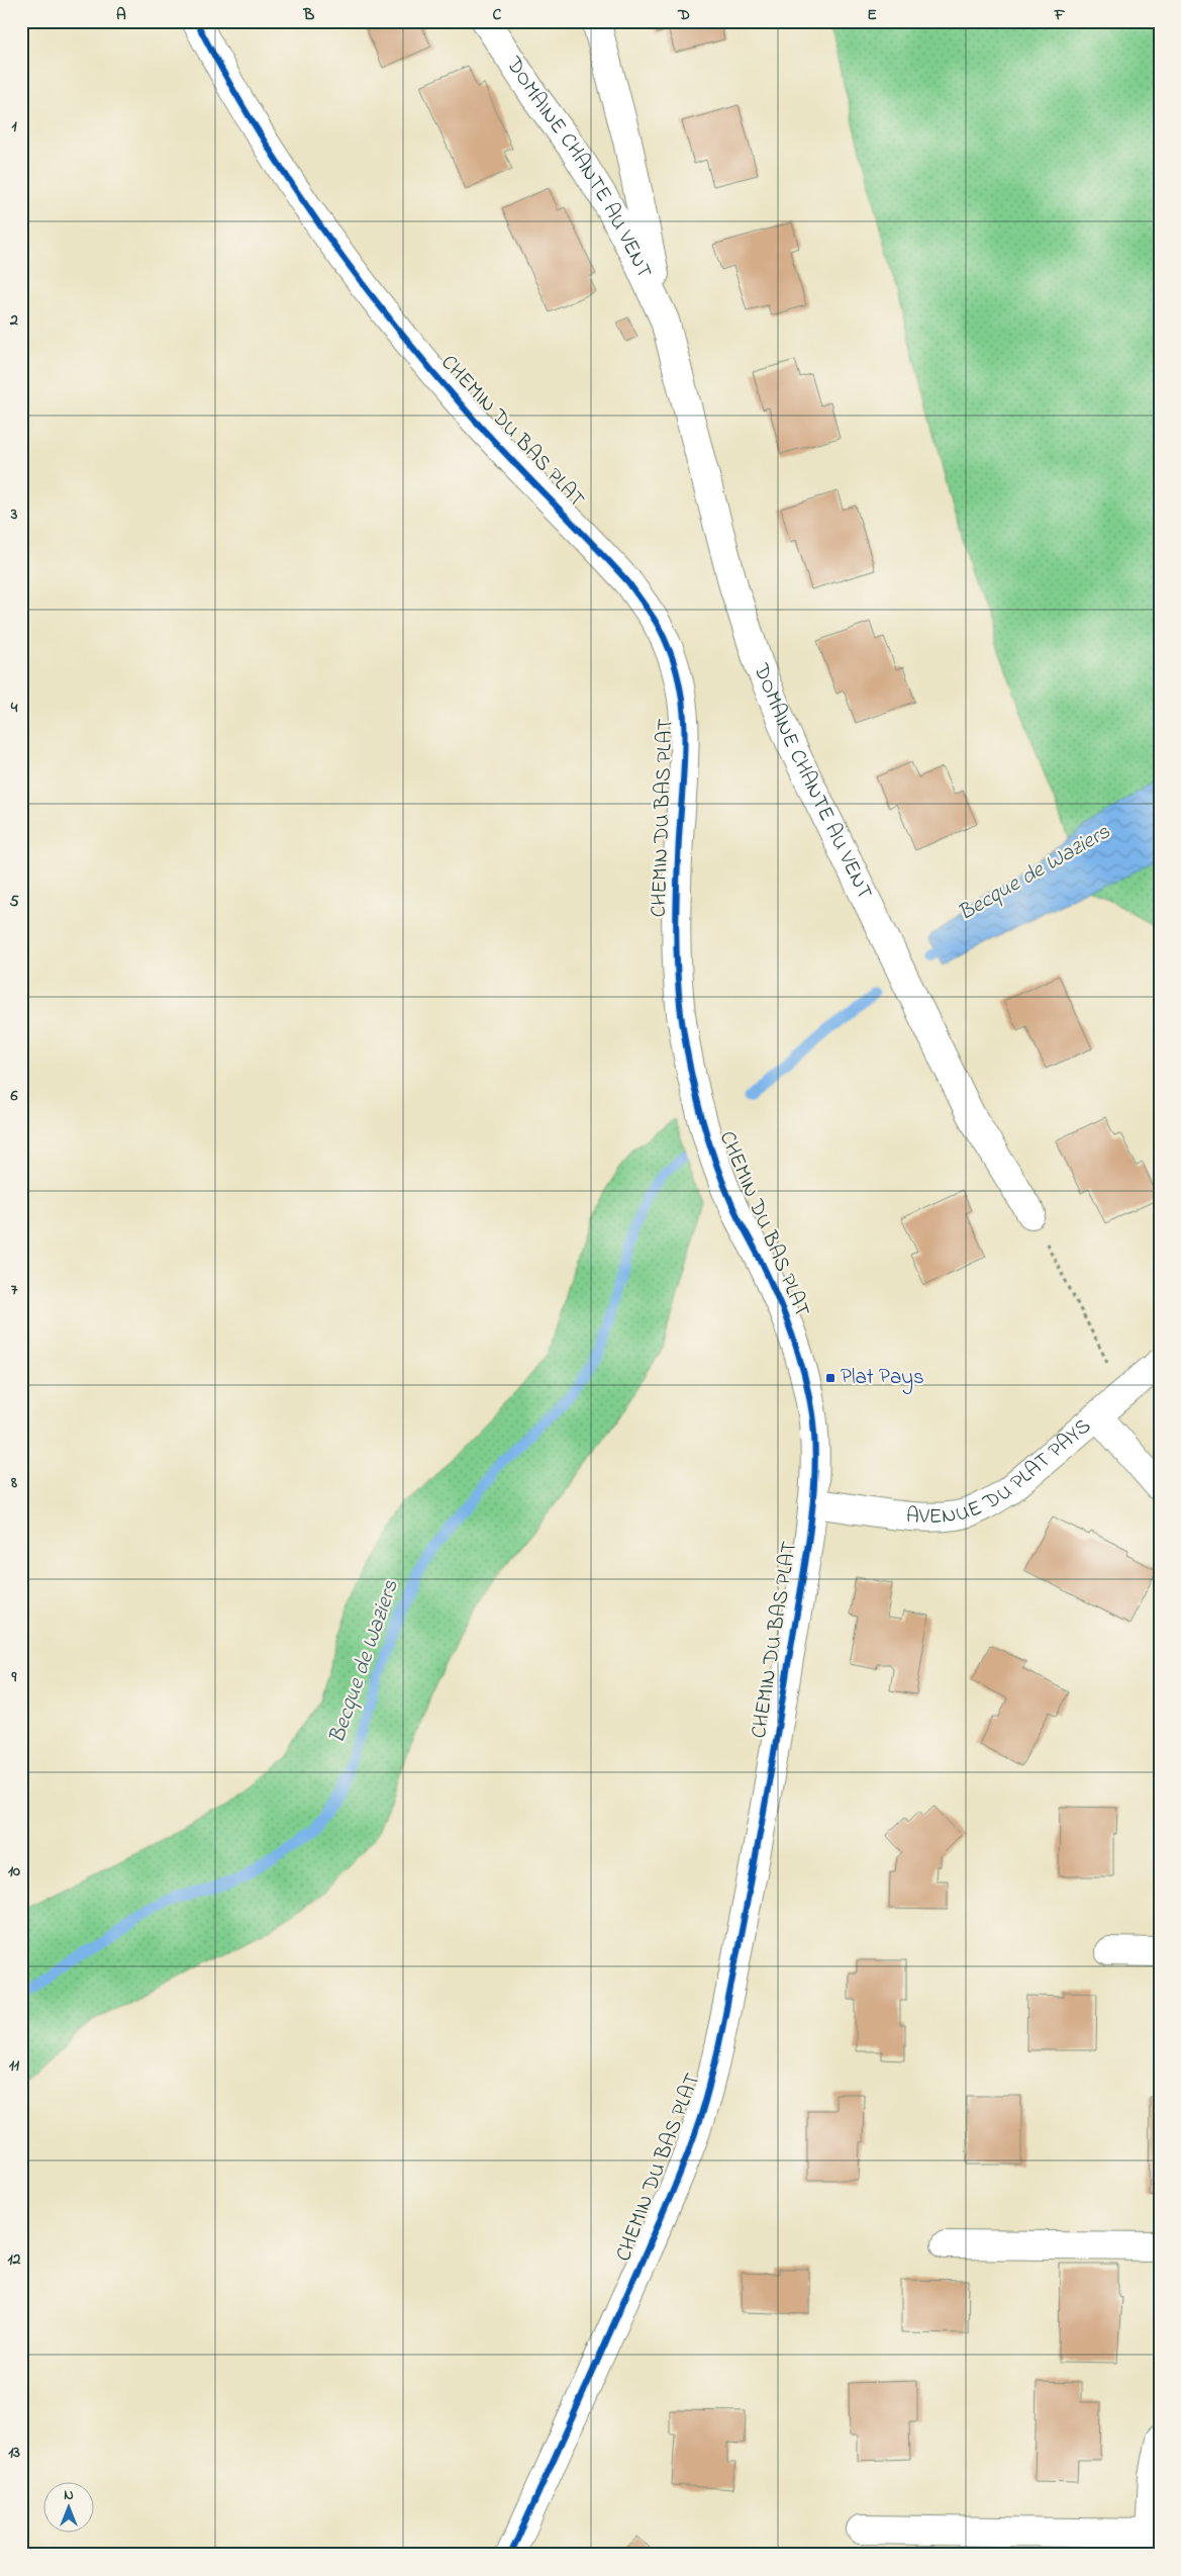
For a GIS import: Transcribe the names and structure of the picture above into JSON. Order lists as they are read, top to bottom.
{
  "streets": {
    "street": ["DOMAINE CHANTE AU VENT", "CHEMIN DU BAS PLAT", "AVENUE DU PLAT PAYS"]
  },
  "crossings": [
    ["CHEMIN DU BAS PLAT", "AVENUE DU PLAT PAYS"]
  ],
  "water": ["Becque de Waziers"],
  "places": {
    "transit": ["Plat Pays"]
  },
  "north": "top",
  "grid": {
    "columns": [
      "A",
      "B",
      "C",
      "D",
      "E",
      "F"
    ],
    "rows": [
      "1",
      "2",
      "3",
      "4",
      "5",
      "6",
      "7",
      "8",
      "9",
      "10",
      "11",
      "12",
      "13"
    ]
  }
}
